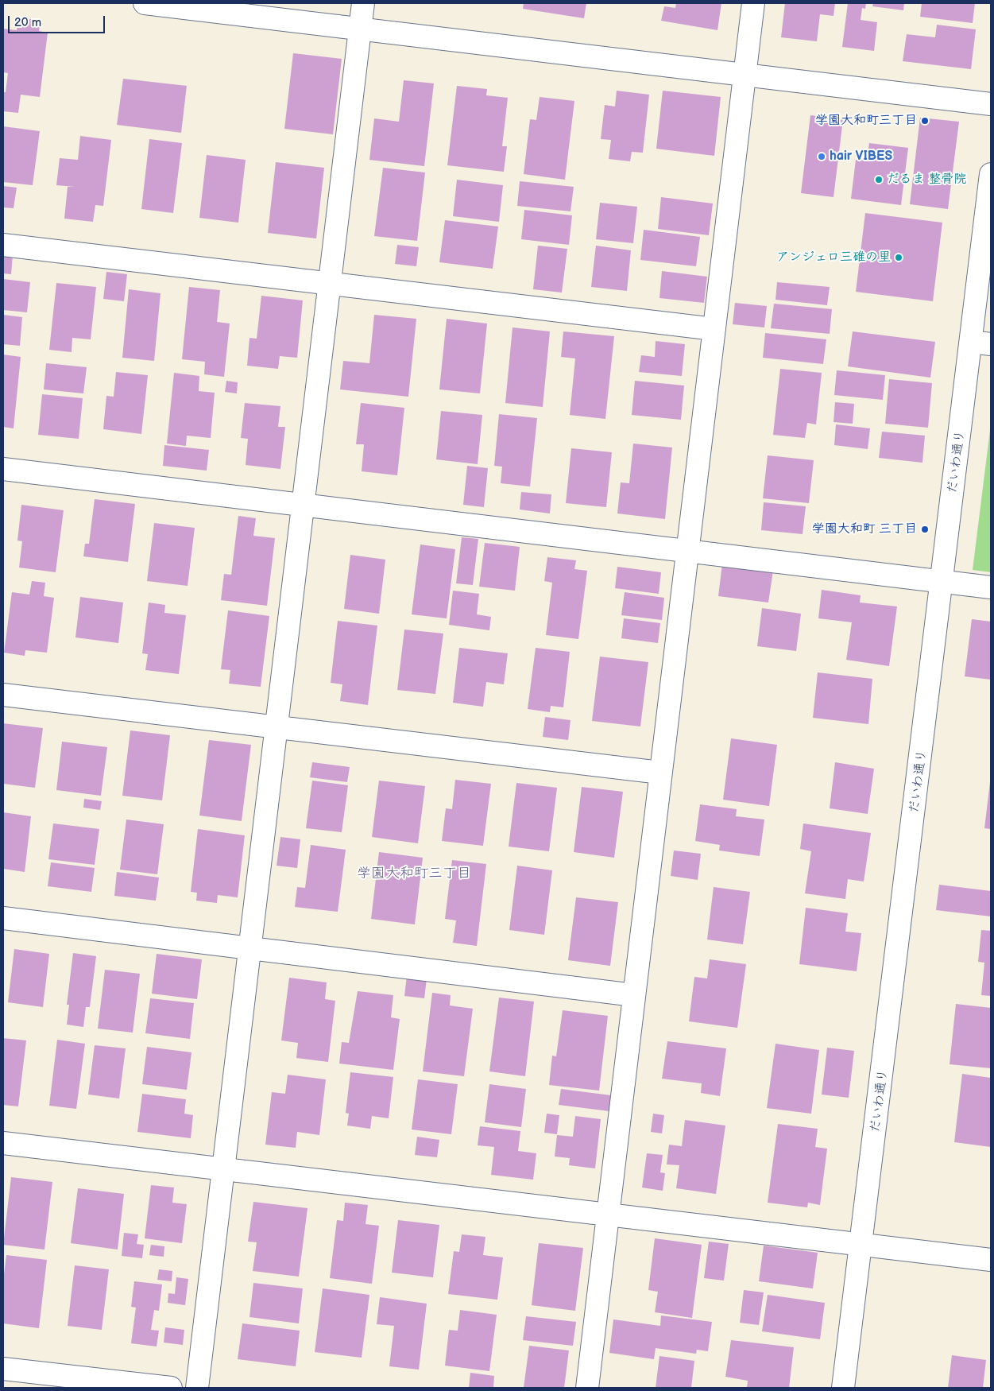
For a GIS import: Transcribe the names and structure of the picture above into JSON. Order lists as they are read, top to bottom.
{
  "streets": {
    "street": ["だいわ通り"]
  },
  "districts": ["学園大和町三丁目"],
  "places": [
    "学園大和町三丁目",
    "hair VIBES",
    "だるま 整骨院",
    "アンジェロ三碓の里",
    "学園大和町 三丁目"
  ],
  "scale_bar": "20 m"
}
